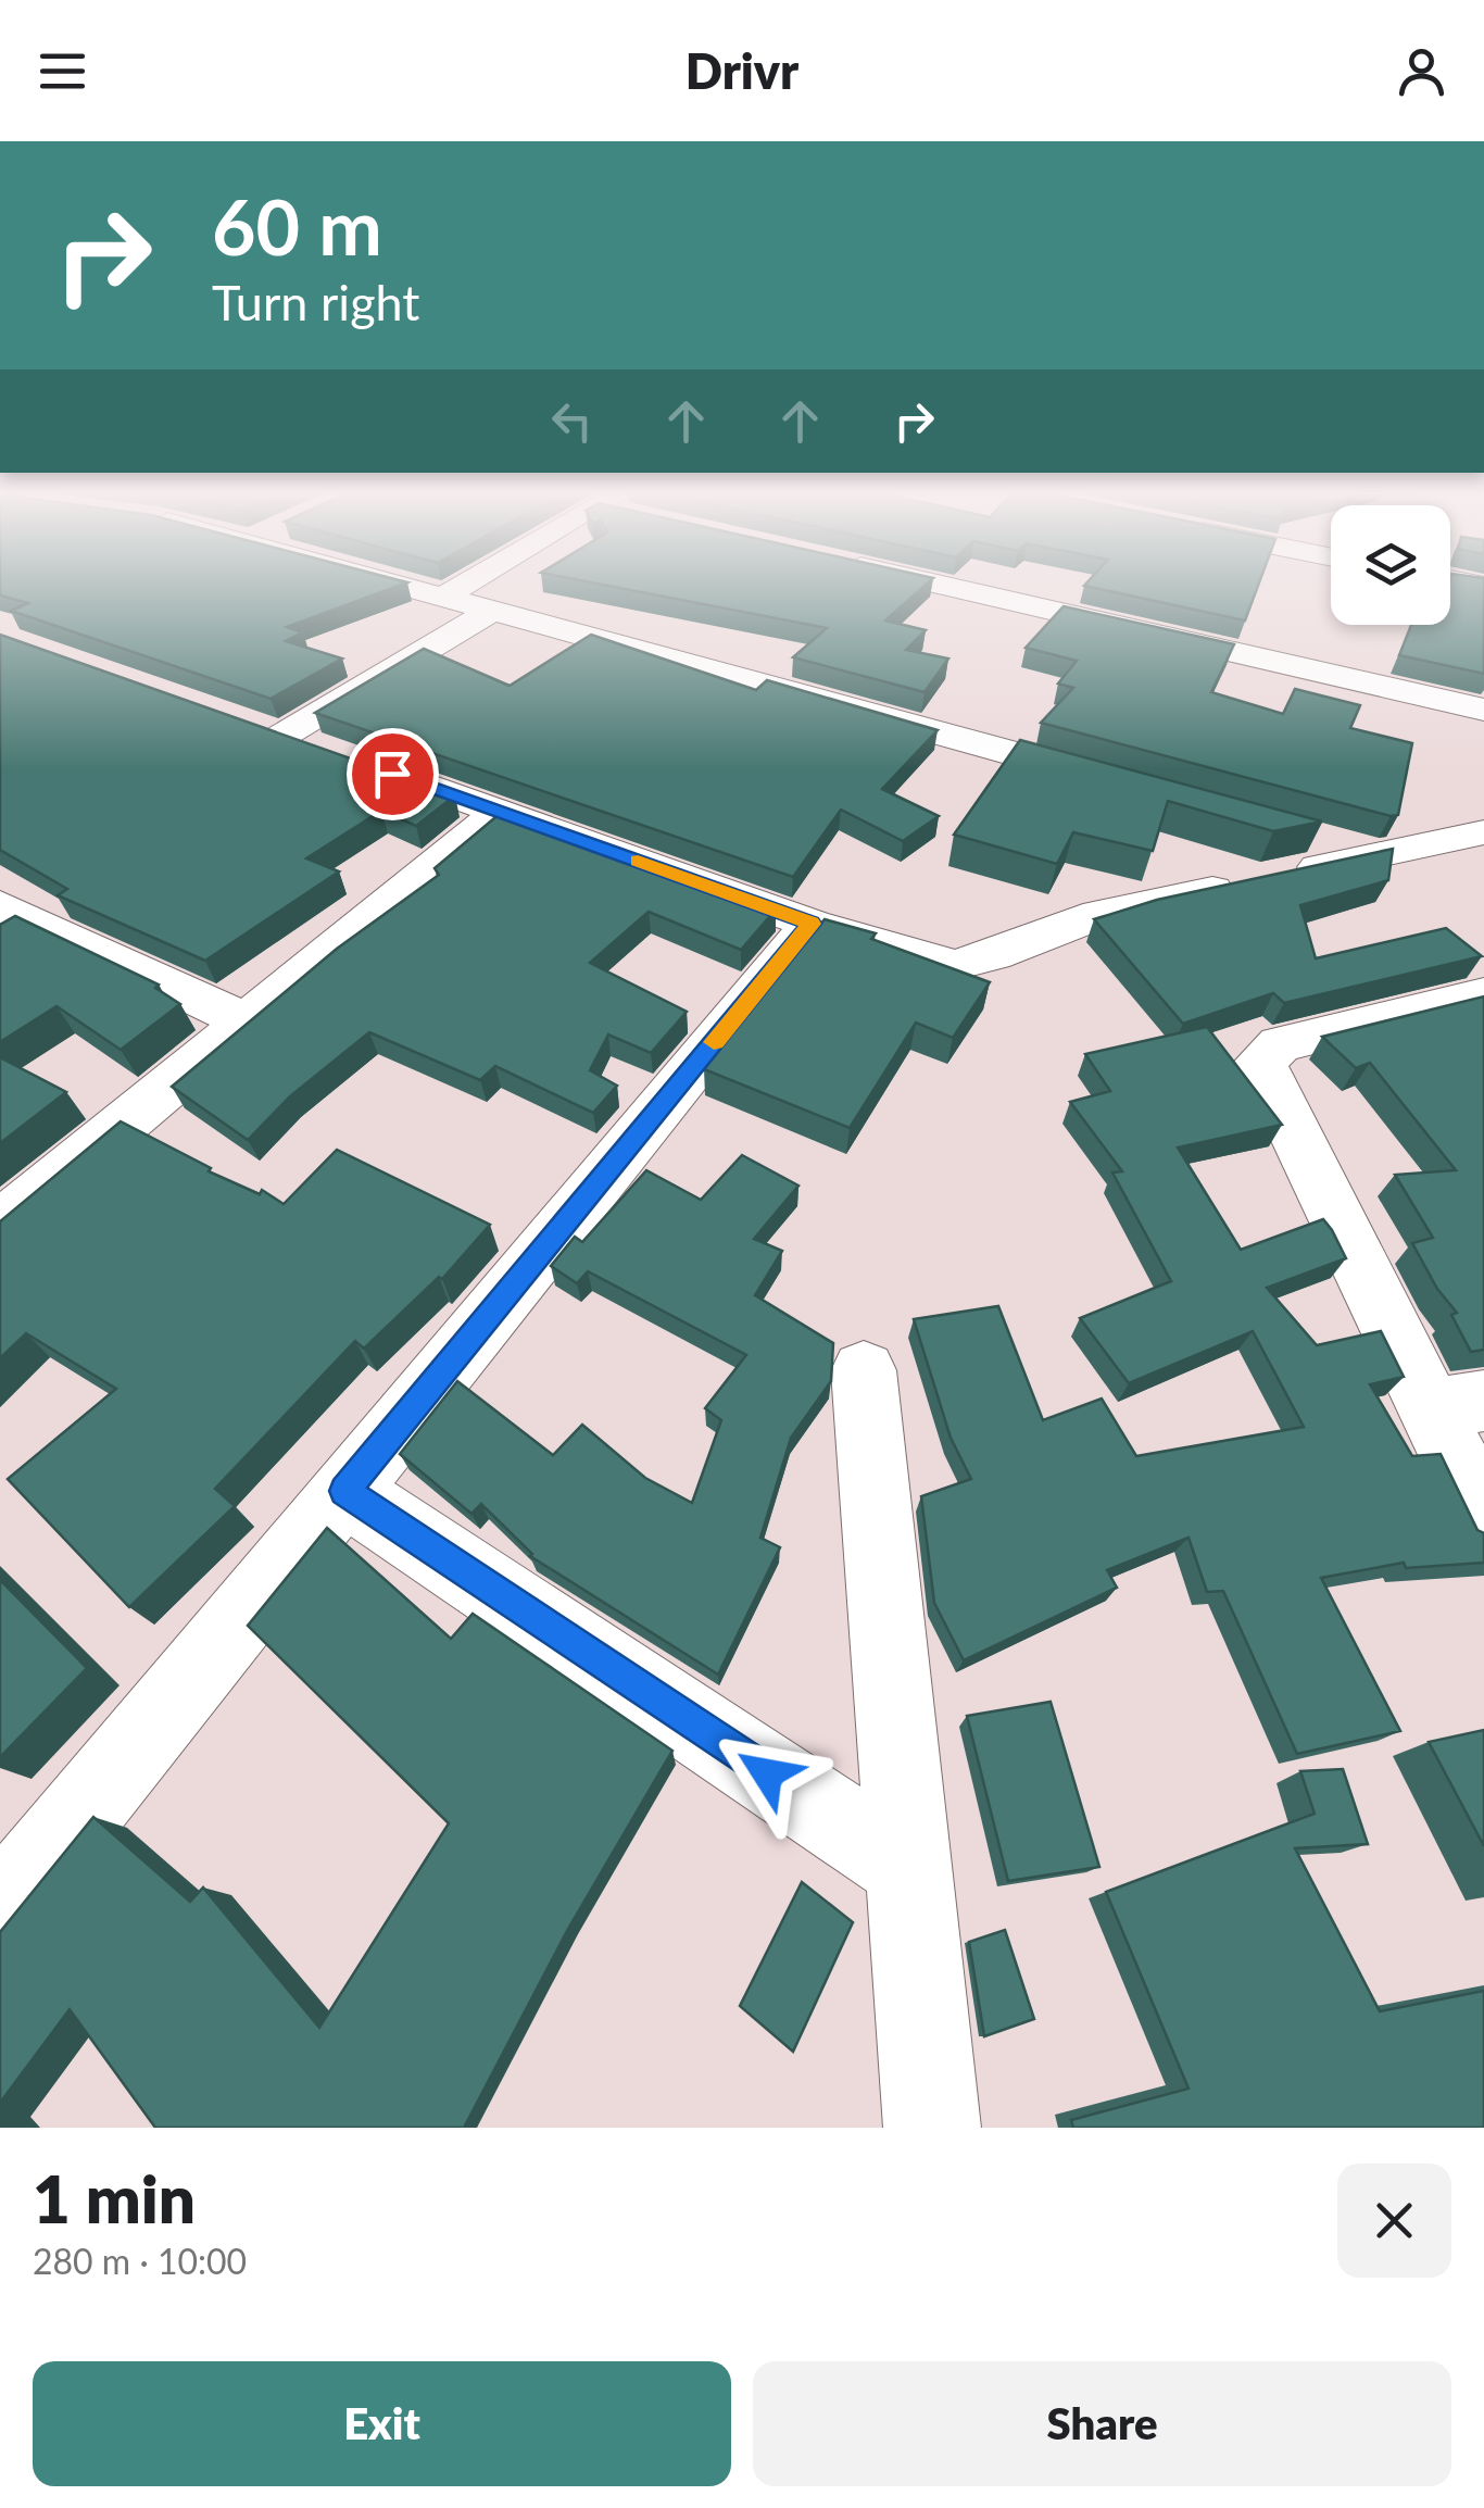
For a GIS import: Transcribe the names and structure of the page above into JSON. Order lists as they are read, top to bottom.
{
  "page": {
    "header": "Drivr",
    "turn": ["60 m", "Turn right"],
    "heading": ["1 min", "280 m · 10:00"],
    "buttons": ["Exit", "Share"]
  }
}
